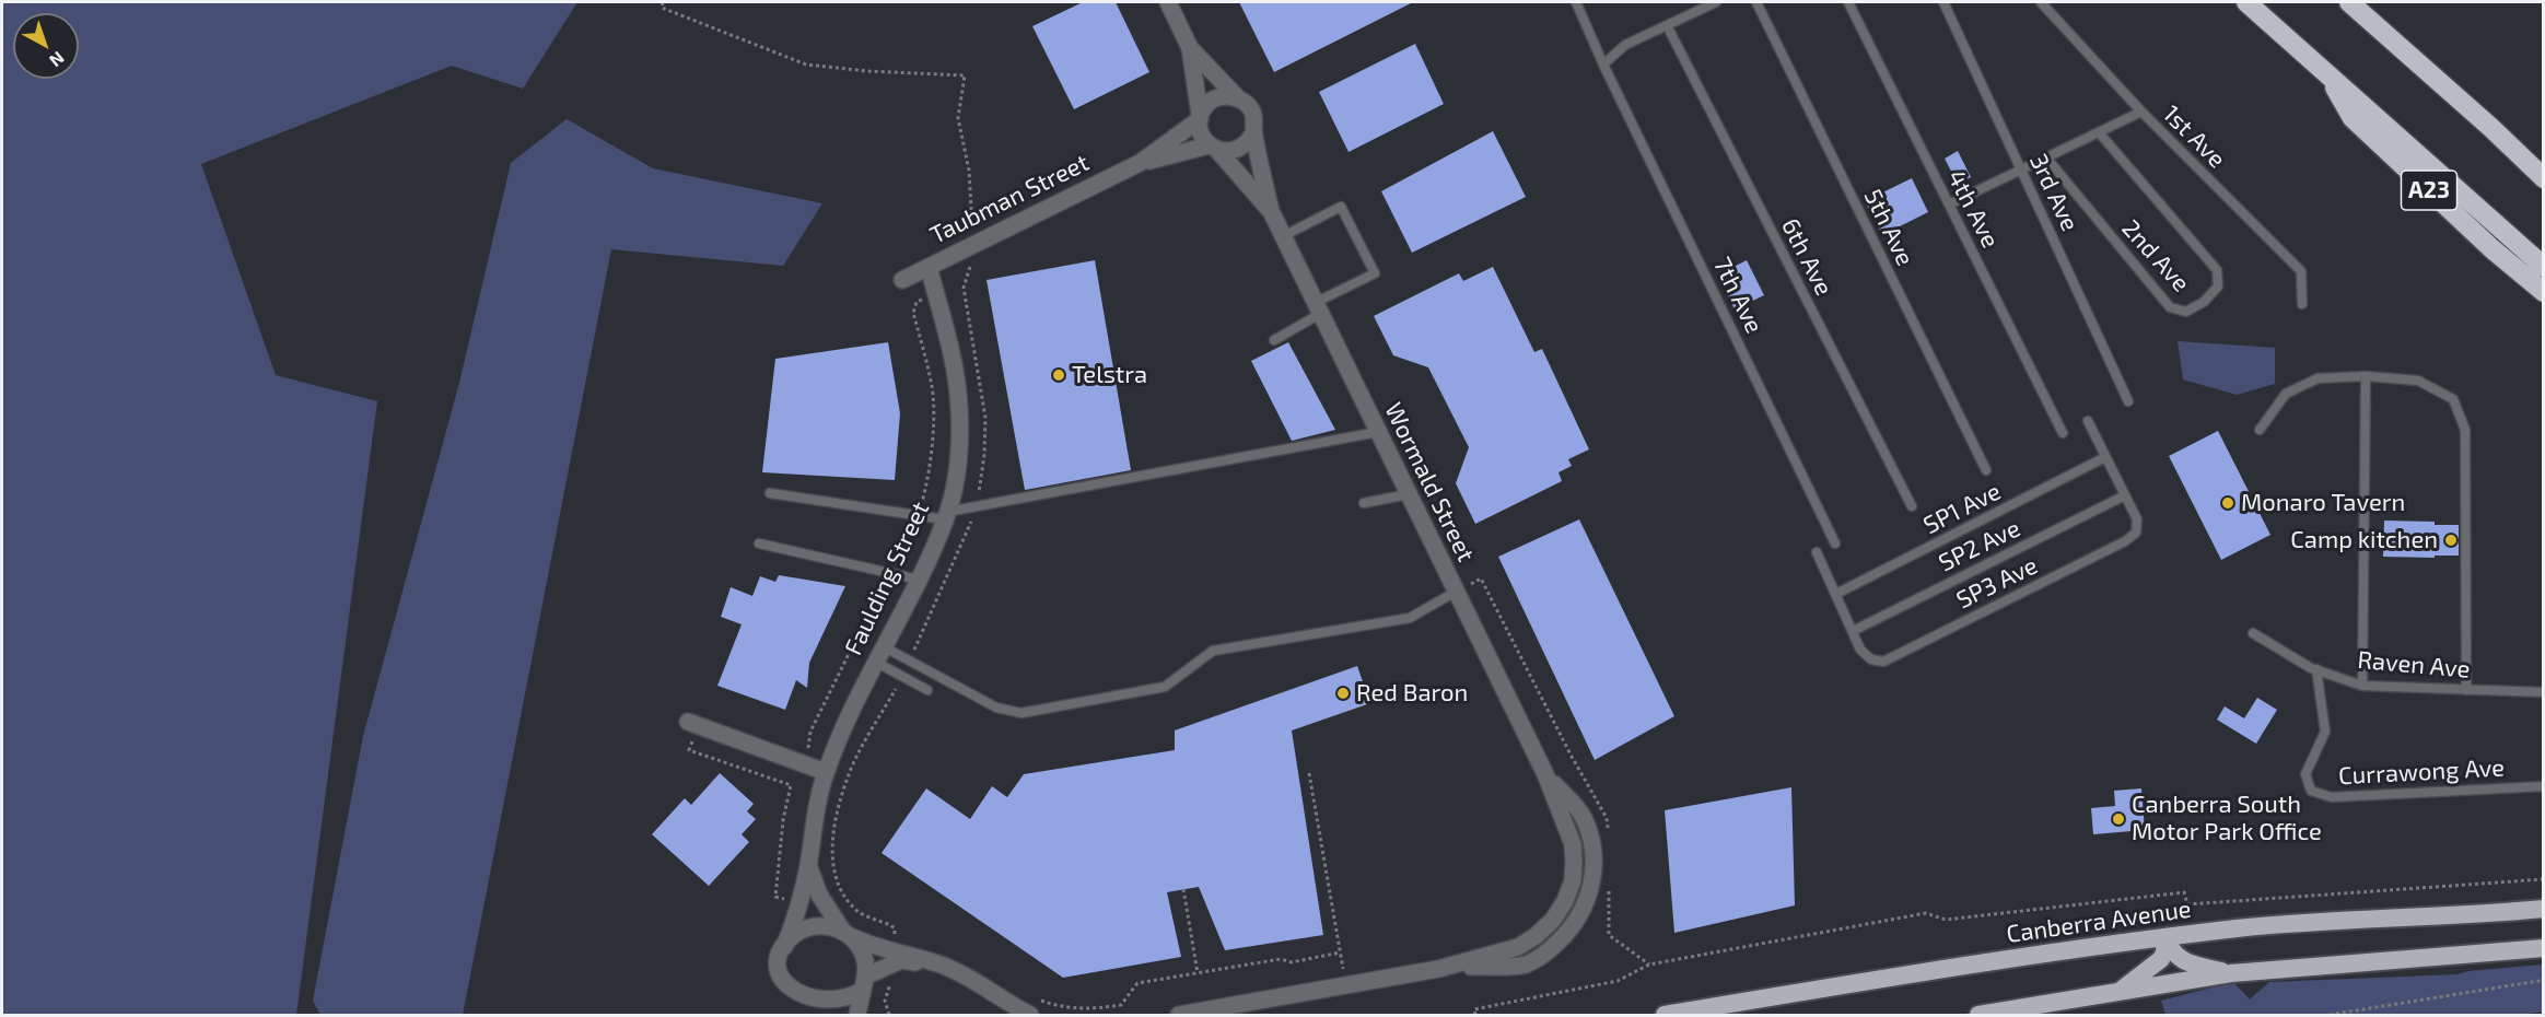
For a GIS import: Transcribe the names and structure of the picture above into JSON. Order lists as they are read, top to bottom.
{
  "streets": {
    "highway": ["A23", "Canberra Avenue"],
    "street": ["Taubman Street", "Wormald Street", "Faulding Street"],
    "lane": [
      "1st Ave",
      "3rd Ave",
      "4th Ave",
      "5th Ave",
      "2nd Ave",
      "6th Ave",
      "7th Ave",
      "SP1 Ave",
      "SP2 Ave",
      "SP3 Ave",
      "Raven Ave",
      "Currawong Ave"
    ]
  },
  "crossings": [
    ["Taubman Street", "Wormald Street"],
    ["Taubman Street", "Faulding Street"],
    ["SP1 Ave", "SP3 Ave"],
    ["SP2 Ave", "SP3 Ave"],
    ["Raven Ave", "Currawong Ave"]
  ],
  "places": [
    "Telstra",
    "Monaro Tavern",
    "Camp kitchen",
    "Red Baron",
    "Canberra South Motor Park Office"
  ],
  "north": "bottom right"
}
